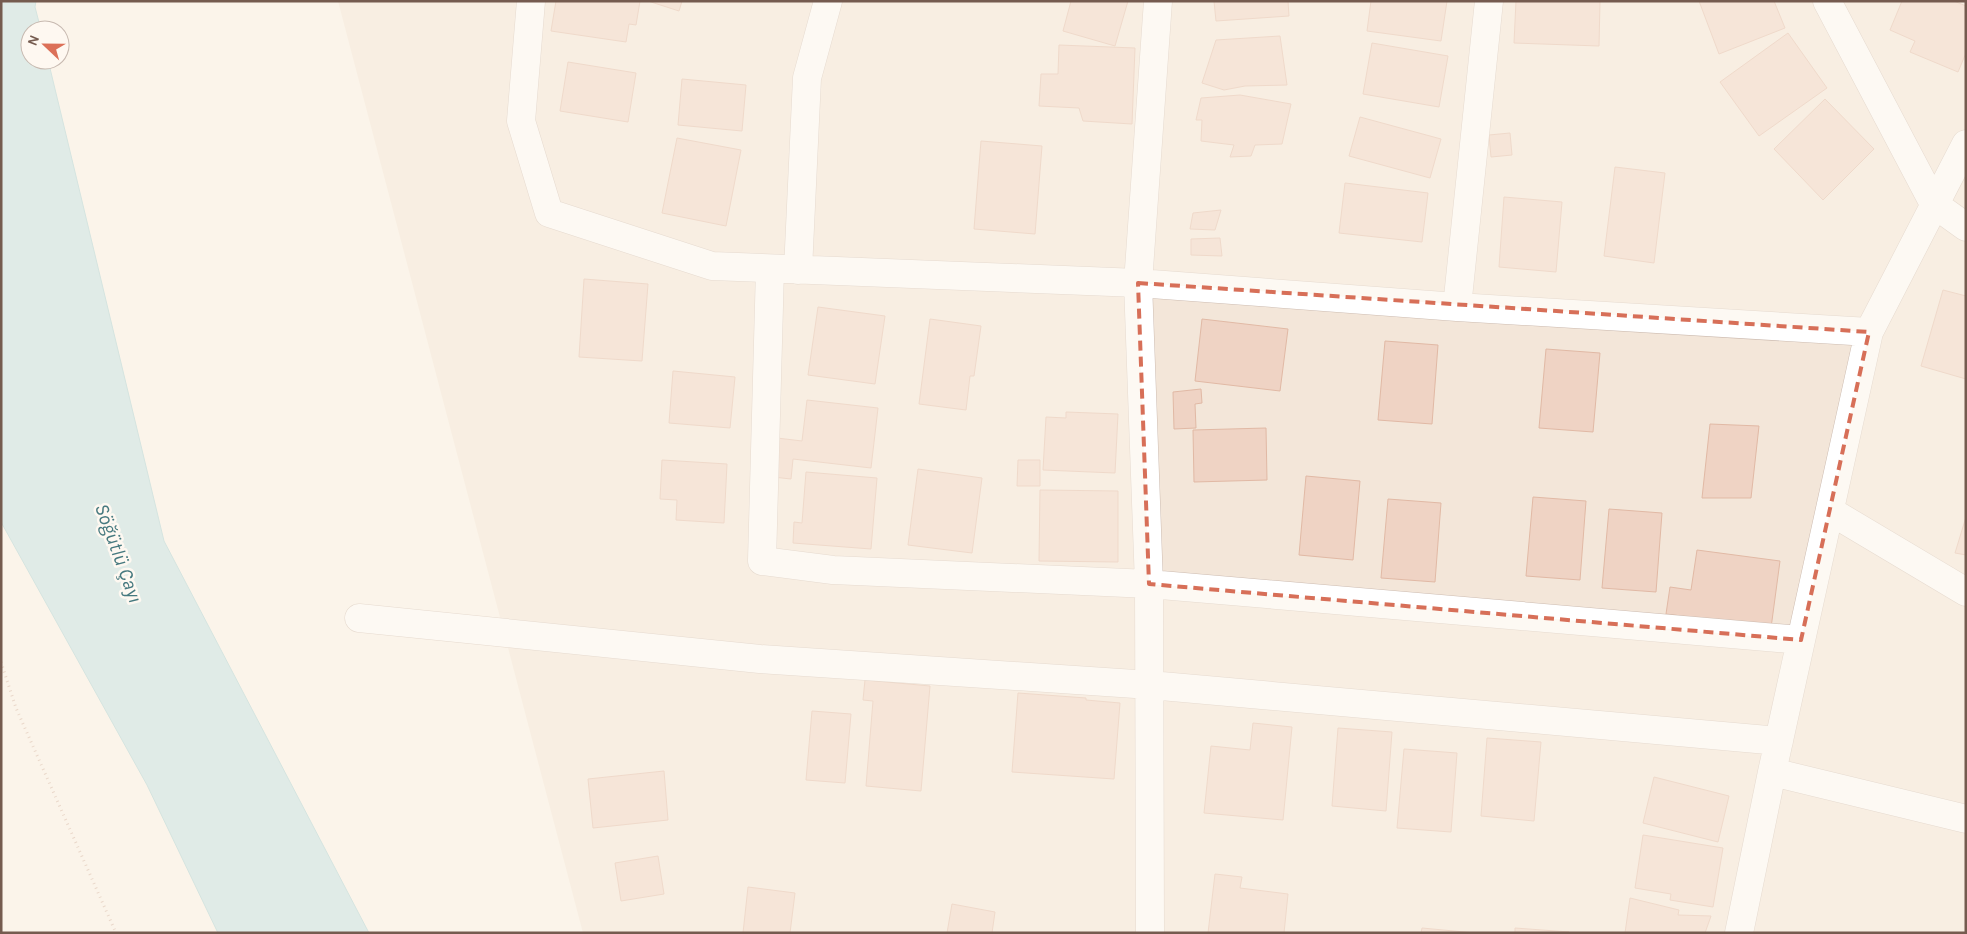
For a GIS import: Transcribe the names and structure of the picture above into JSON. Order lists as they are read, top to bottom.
{
  "water": ["Söğütlü Çayı"],
  "north": "left"
}
